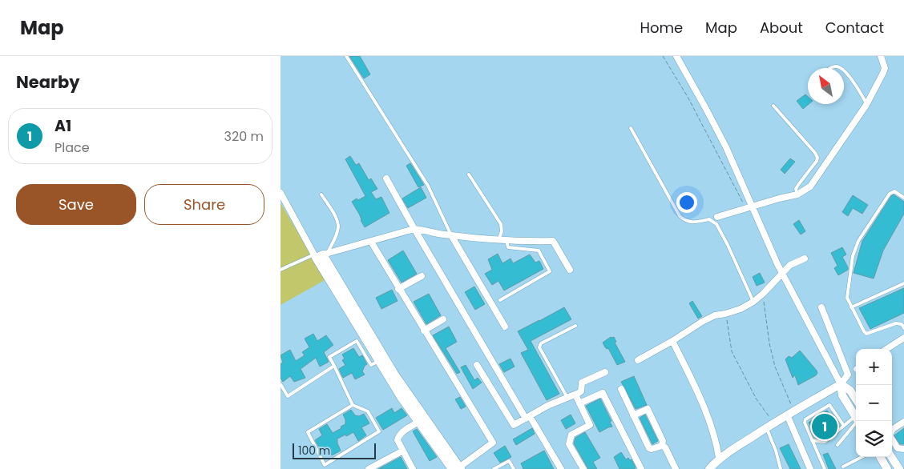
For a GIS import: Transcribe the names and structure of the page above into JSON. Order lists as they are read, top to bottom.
{
  "scale_bar": "100 m",
  "north": "top left",
  "page": {
    "header": "Map",
    "nav": [
      "Home",
      "Map",
      "About",
      "Contact"
    ],
    "heading": "Nearby",
    "list": [
      {
        "mark": "1",
        "name": "A1",
        "note": "Place",
        "value": "320 m"
      }
    ],
    "buttons": ["Save", "Share"],
    "map_buttons": ["+", "−"],
    "pins": "1",
    "scale": "100 m"
  }
}
